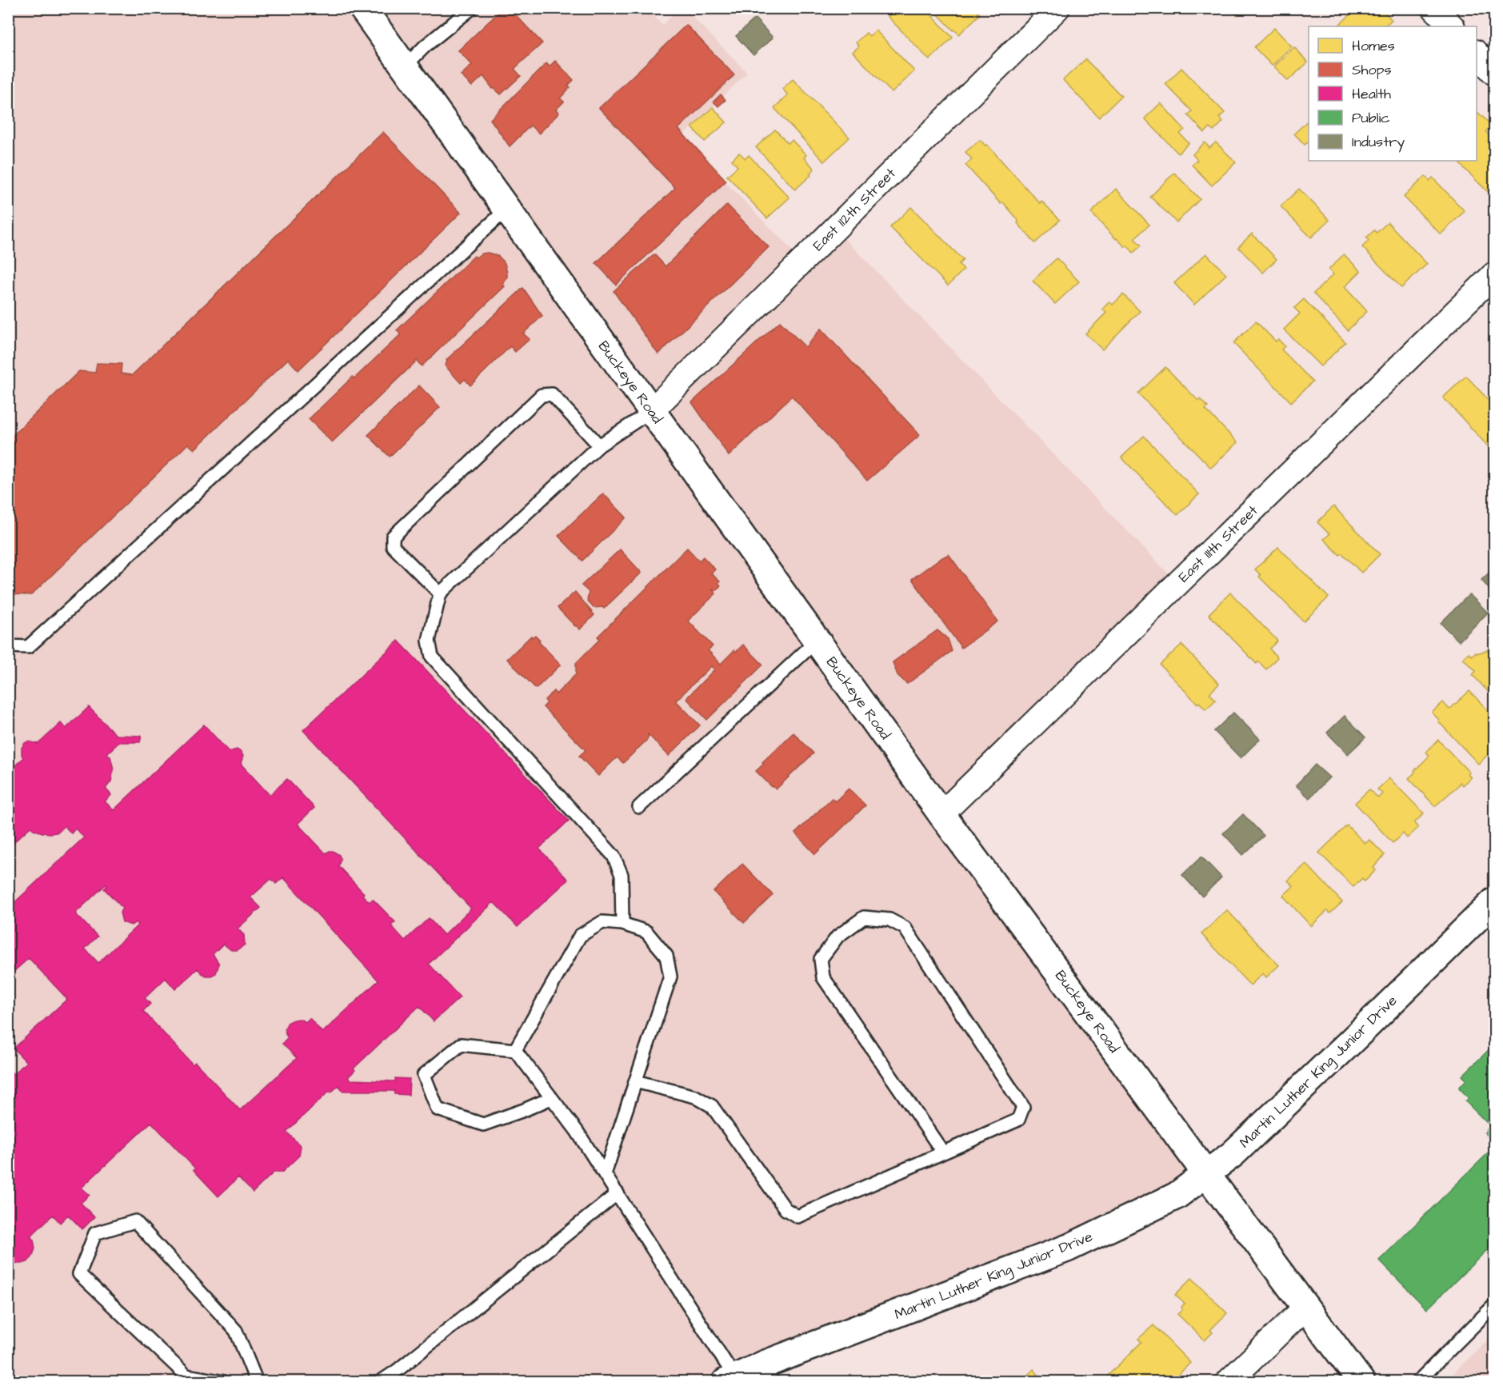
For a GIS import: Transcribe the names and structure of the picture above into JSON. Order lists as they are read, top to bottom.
{
  "streets": {
    "street": [
      "East 112th Street",
      "Buckeye Road",
      "East 111th Street",
      "Martin Luther King Junior Drive"
    ]
  },
  "crossings": [
    ["East 112th Street", "Buckeye Road"],
    ["Buckeye Road", "East 111th Street"],
    ["Buckeye Road", "Martin Luther King Junior Drive"]
  ],
  "legend": [
    "Homes",
    "Shops",
    "Health",
    "Public",
    "Industry"
  ]
}
